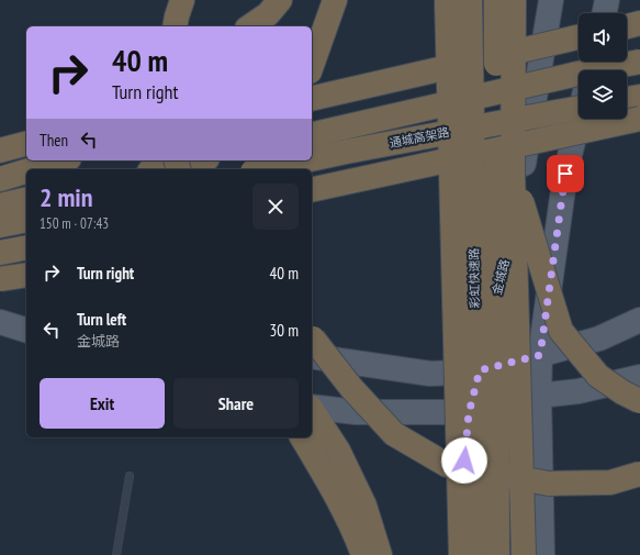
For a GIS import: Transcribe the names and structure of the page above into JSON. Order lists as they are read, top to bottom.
{
  "streets": {
    "highway": ["通城高架路", "彩虹快速路"],
    "main road": ["金城路"]
  },
  "page": {
    "turn": ["40 m", "Turn right"],
    "then": "Then",
    "heading": ["2 min", "150 m · 07:43"],
    "list": [
      {
        "name": "Turn right",
        "value": "40 m"
      },
      {
        "name": "Turn left",
        "note": "金城路",
        "value": "30 m"
      }
    ],
    "buttons": ["Exit", "Share"]
  }
}
